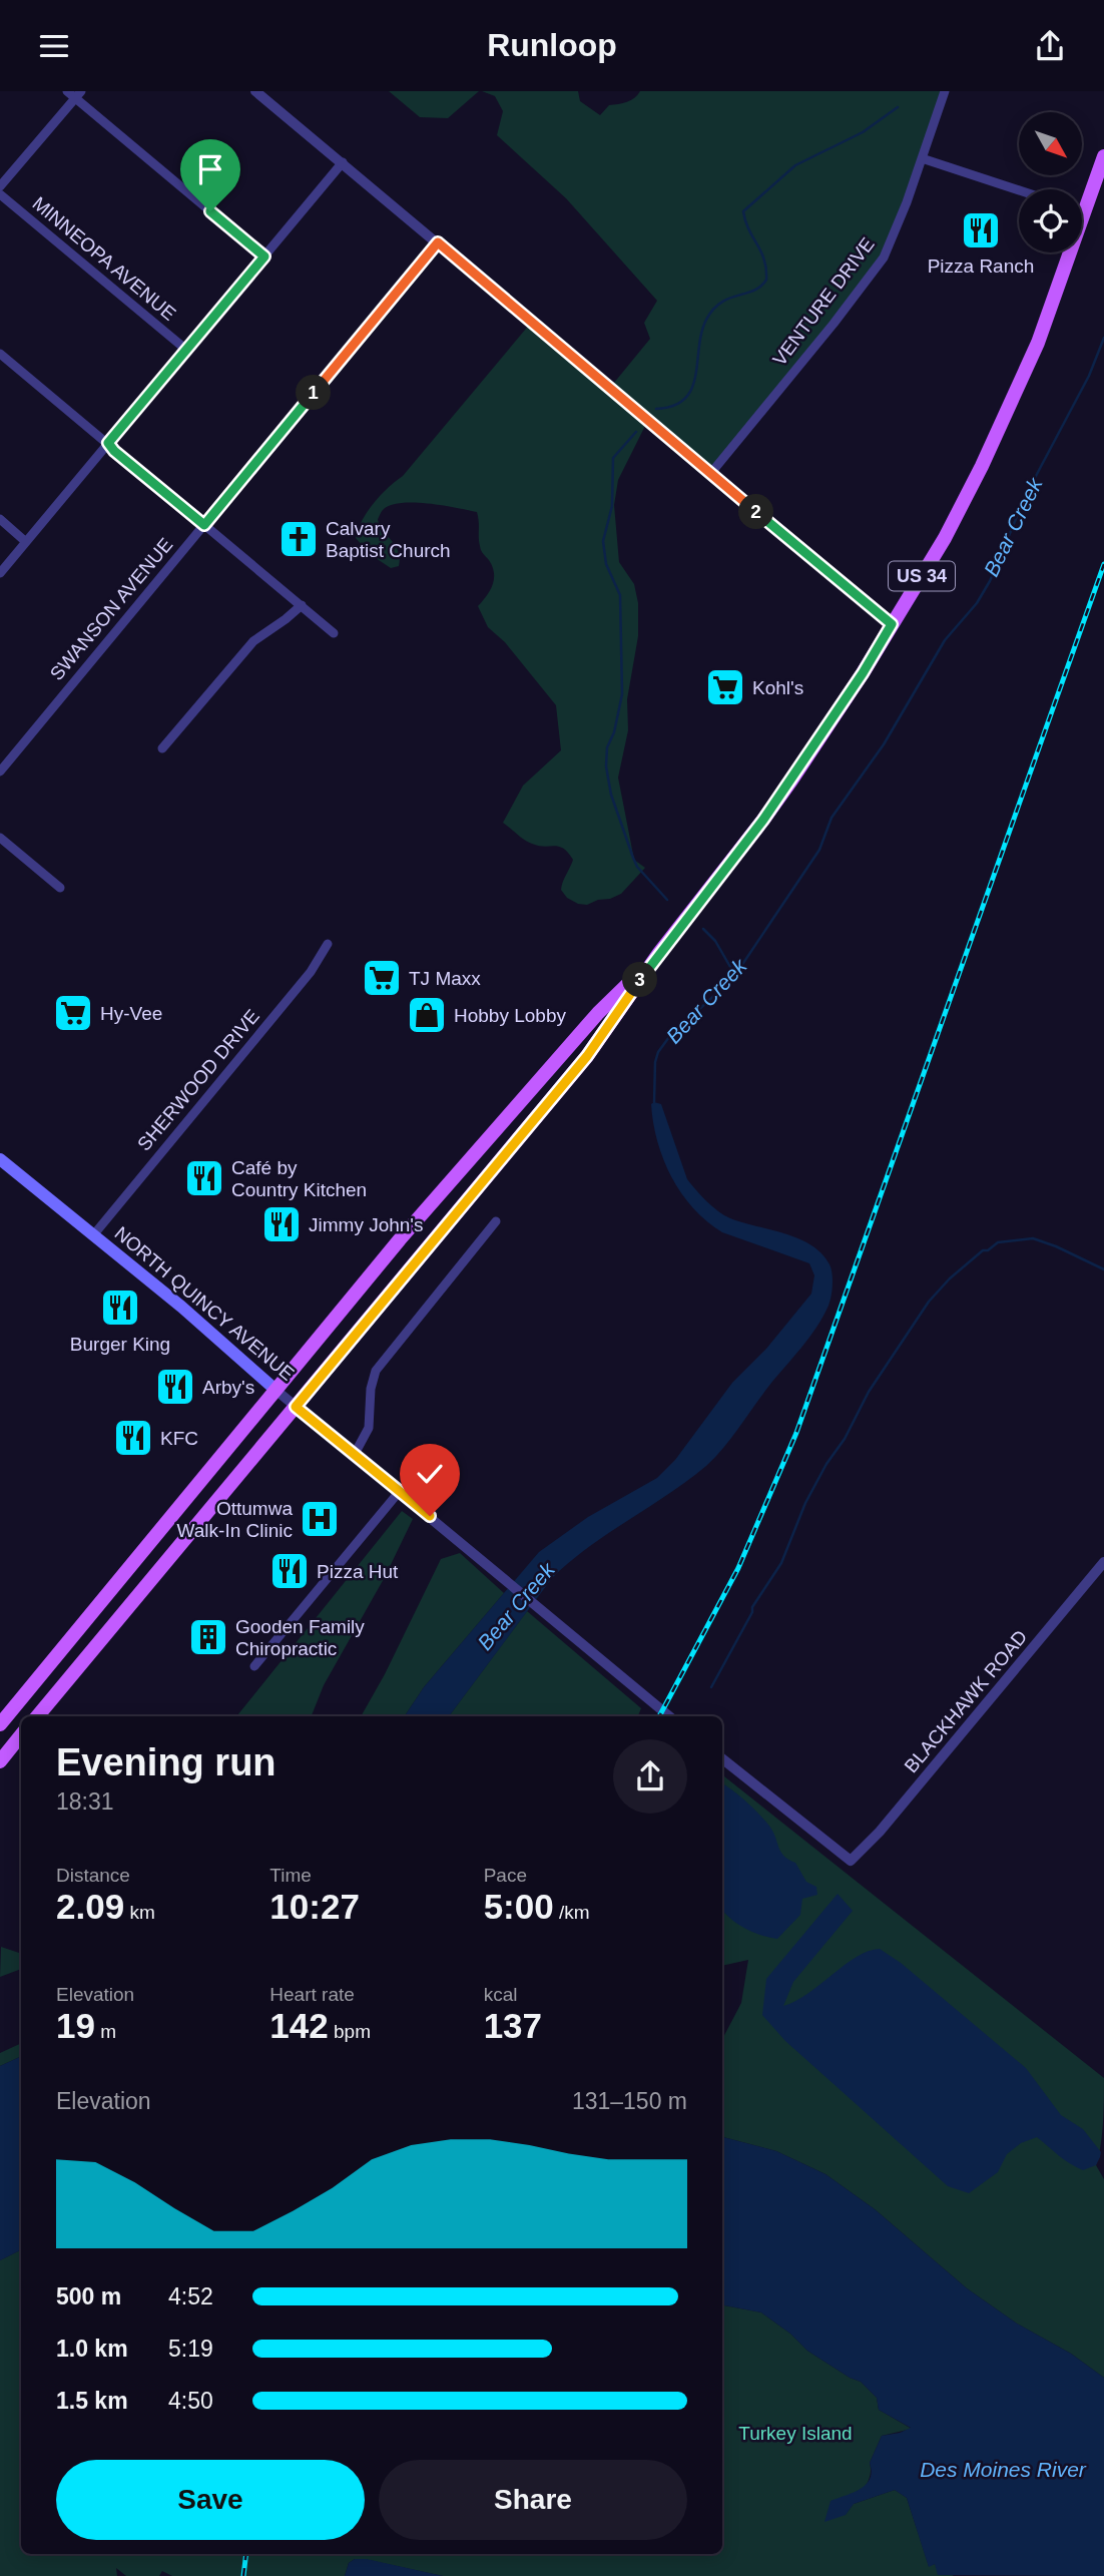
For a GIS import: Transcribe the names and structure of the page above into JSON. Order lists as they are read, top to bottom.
{
  "streets": {
    "main road": ["US 34", "NORTH QUINCY AVENUE"],
    "street": [
      "MINNEOPA AVENUE",
      "VENTURE DRIVE",
      "SWANSON AVENUE",
      "SHERWOOD DRIVE",
      "BLACKHAWK ROAD"
    ]
  },
  "crossings": [
    ["US 34", "NORTH QUINCY AVENUE"],
    ["SHERWOOD DRIVE", "NORTH QUINCY AVENUE"]
  ],
  "water": ["Bear Creek", "Des Moines River"],
  "parks": ["Turkey Island"],
  "places": {
    "restaurant": [
      "Pizza Ranch",
      "Café by Country Kitchen",
      "Jimmy John's",
      "Burger King",
      "Arby's",
      "KFC",
      "Pizza Hut"
    ],
    "church": ["Calvary Baptist Church"],
    "supermarket": ["Kohl's", "TJ Maxx", "Hy-Vee"],
    "shop": ["Hobby Lobby"],
    "hospital": ["Ottumwa Walk-In Clinic"],
    "building": ["Gooden Family Chiropractic"]
  },
  "north": "bottom right",
  "page": {
    "header": "Runloop",
    "pins": ["1", "2", "3"],
    "heading": ["Evening run", "18:31"],
    "stats": [
      ["Distance", "2.09 km"],
      ["Time", "10:27"],
      ["Pace", "5:00 /km"],
      ["Elevation", "19 m"],
      ["Heart rate", "142 bpm"],
      ["kcal", "137"]
    ],
    "chart": ["Elevation", "131–150 m"],
    "list": [
      {
        "name": "500 m",
        "note": "4:52"
      },
      {
        "name": "1.0 km",
        "note": "5:19"
      },
      {
        "name": "1.5 km",
        "note": "4:50"
      }
    ],
    "buttons": ["Save", "Share"]
  }
}
